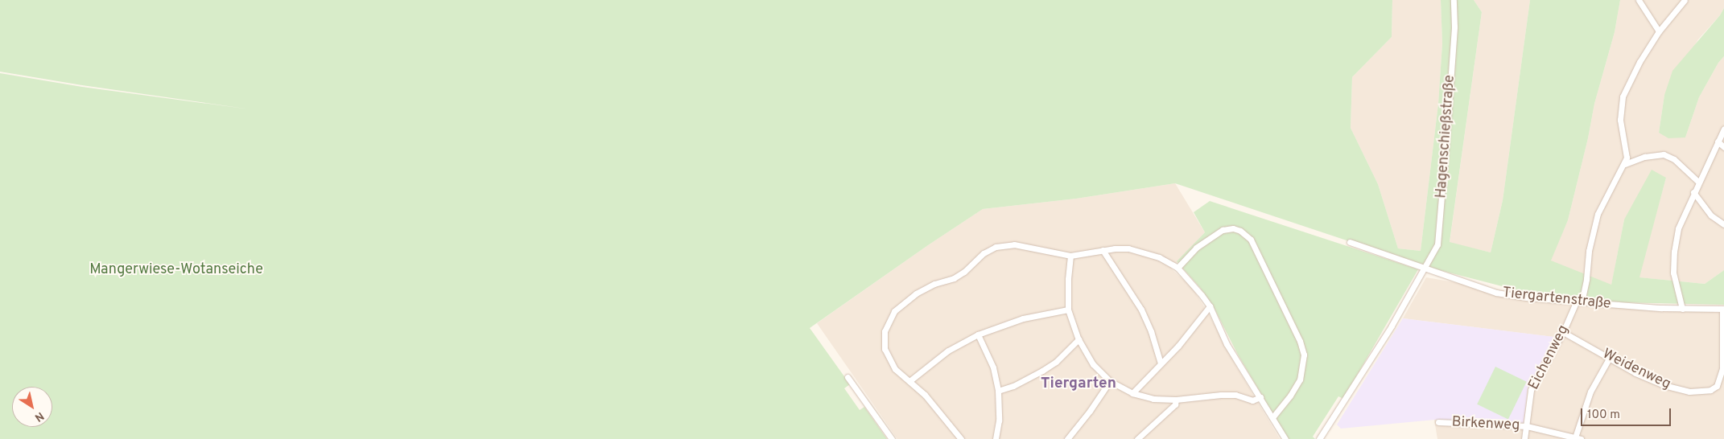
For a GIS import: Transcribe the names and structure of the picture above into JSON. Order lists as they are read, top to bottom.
{
  "streets": {
    "street": [
      "Hagenschießstraße",
      "Tiergartenstraße",
      "Eichenweg",
      "Weidenweg",
      "Birkenweg"
    ]
  },
  "crossings": [
    ["Hagenschießstraße", "Tiergartenstraße"],
    ["Tiergartenstraße", "Eichenweg"],
    ["Tiergartenstraße", "Weidenweg"],
    ["Eichenweg", "Weidenweg"],
    ["Eichenweg", "Birkenweg"]
  ],
  "districts": ["Tiergarten"],
  "parks": ["Mangerwiese-Wotanseiche"],
  "scale_bar": "100 m",
  "north": "bottom right"
}
